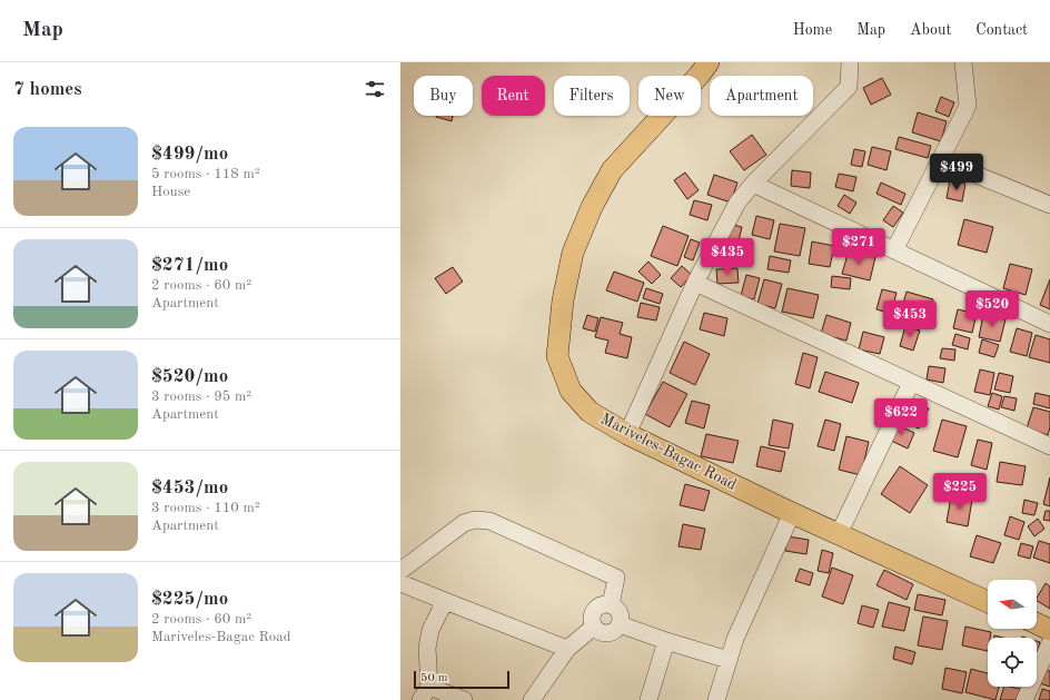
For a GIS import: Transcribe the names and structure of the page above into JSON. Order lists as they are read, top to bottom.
{
  "streets": {
    "main road": ["Mariveles-Bagac Road"]
  },
  "scale_bar": "50 m",
  "north": "left",
  "page": {
    "header": "Map",
    "nav": [
      "Home",
      "Map",
      "About",
      "Contact"
    ],
    "heading": "7 homes",
    "chip": [
      "Buy",
      "Rent",
      "Filters",
      "New",
      "Apartment"
    ],
    "list": [
      {
        "name": "$499/mo",
        "note": "5 rooms · 118 m² · House"
      },
      {
        "name": "$271/mo",
        "note": "2 rooms · 60 m² · Apartment"
      },
      {
        "name": "$520/mo",
        "note": "3 rooms · 95 m² · Apartment"
      },
      {
        "name": "$453/mo",
        "note": "3 rooms · 110 m² · Apartment"
      },
      {
        "name": "$225/mo",
        "note": "2 rooms · 60 m² · Mariveles-Bagac Road"
      }
    ],
    "price": [
      "$499",
      "$271",
      "$435",
      "$520",
      "$453",
      "$622",
      "$225"
    ],
    "scale": "50 m"
  }
}
